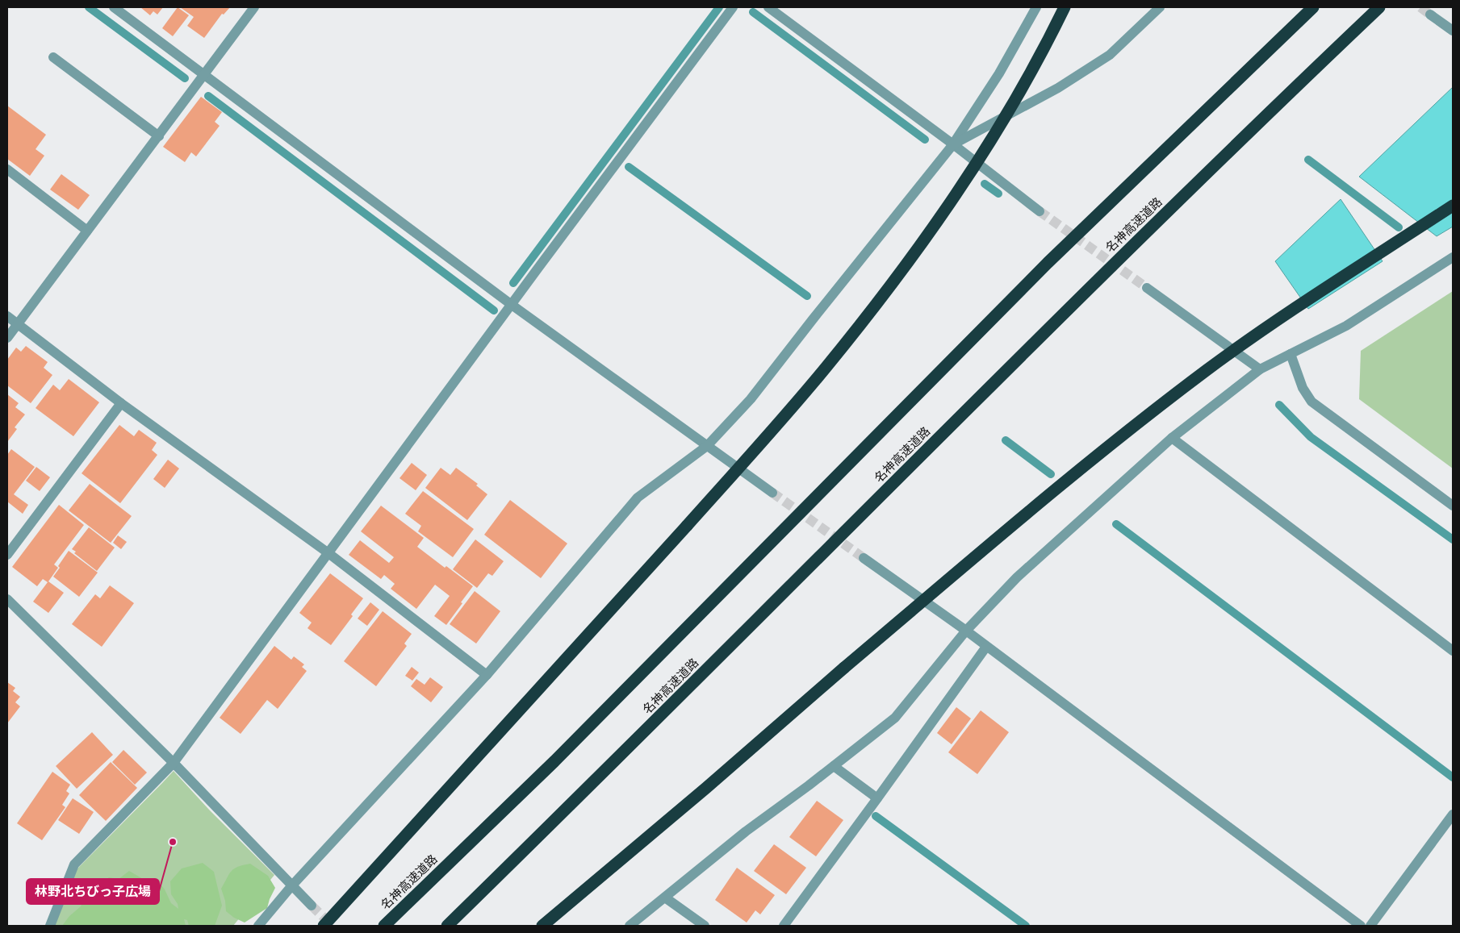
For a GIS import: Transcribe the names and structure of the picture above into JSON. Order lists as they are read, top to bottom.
{
  "streets": {
    "highway": ["名神高速道路"]
  },
  "places": ["林野北ちびっ子広場"]
}
